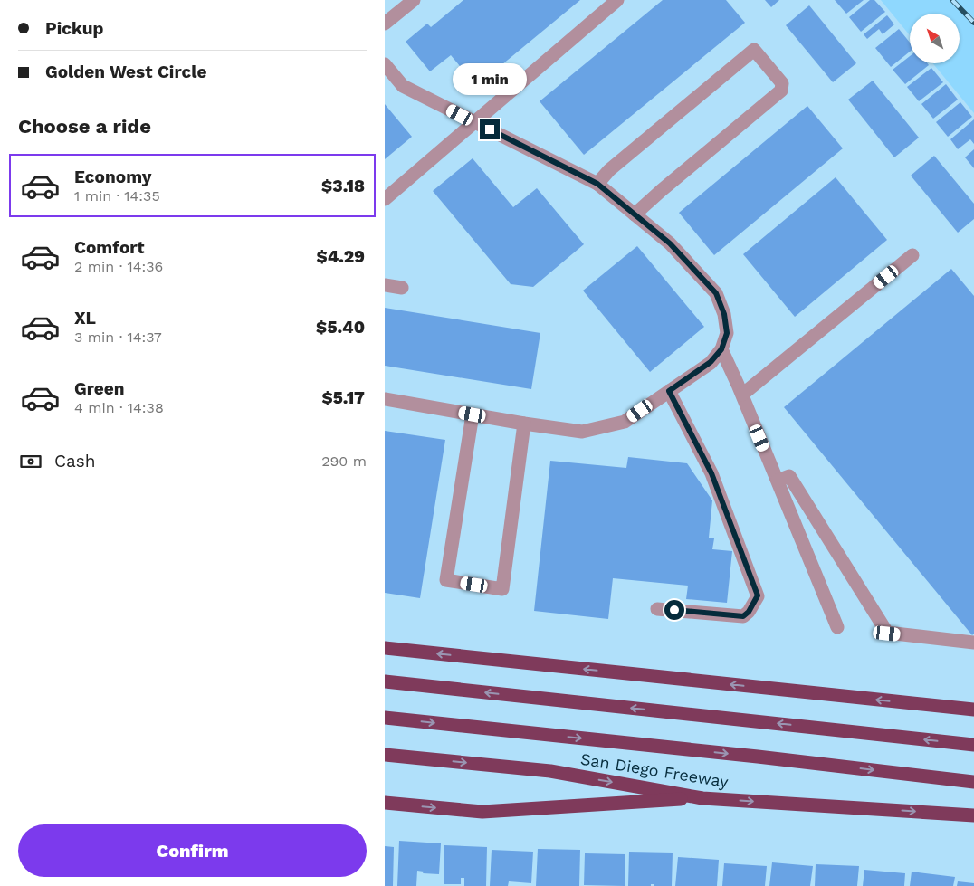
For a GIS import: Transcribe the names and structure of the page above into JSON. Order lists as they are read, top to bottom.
{
  "streets": {
    "highway": ["San Diego Freeway"]
  },
  "north": "top left",
  "page": {
    "banner": ["Pickup", "Golden West Circle"],
    "bubble": "1 min",
    "heading": "Choose a ride",
    "list": [
      {
        "name": "Economy",
        "note": "1 min · 14:35",
        "value": "$3.18"
      },
      {
        "name": "Comfort",
        "note": "2 min · 14:36",
        "value": "$4.29"
      },
      {
        "name": "XL",
        "note": "3 min · 14:37",
        "value": "$5.40"
      },
      {
        "name": "Green",
        "note": "4 min · 14:38",
        "value": "$5.17"
      }
    ],
    "pay": ["Cash", "290 m"],
    "buttons": "Confirm"
  }
}
